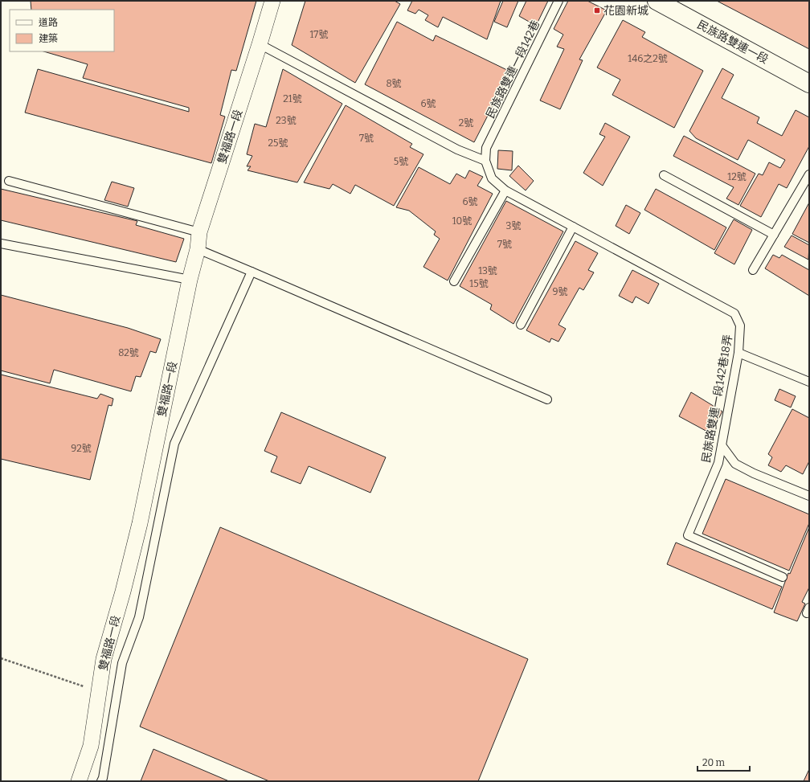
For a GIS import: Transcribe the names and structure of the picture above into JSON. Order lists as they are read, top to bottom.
{
  "streets": {
    "main road": ["民族路雙連一段"],
    "street": ["雙福路一段"],
    "lane": ["民族路雙連一段142巷", "民族路雙連一段142巷18弄"]
  },
  "crossings": [
    ["民族路雙連一段142巷", "民族路雙連一段142巷18弄"]
  ],
  "places": {
    "transit": ["花園新城"]
  },
  "house_numbers": [
    "17號",
    "146之2號",
    "8號",
    "21號",
    "6號",
    "23號",
    "2號",
    "7號",
    "25號",
    "5號",
    "12號",
    "6號",
    "10號",
    "3號",
    "7號",
    "13號",
    "15號",
    "9號",
    "82號",
    "92號"
  ],
  "legend": ["道路", "建築"],
  "scale_bar": "20 m"
}
